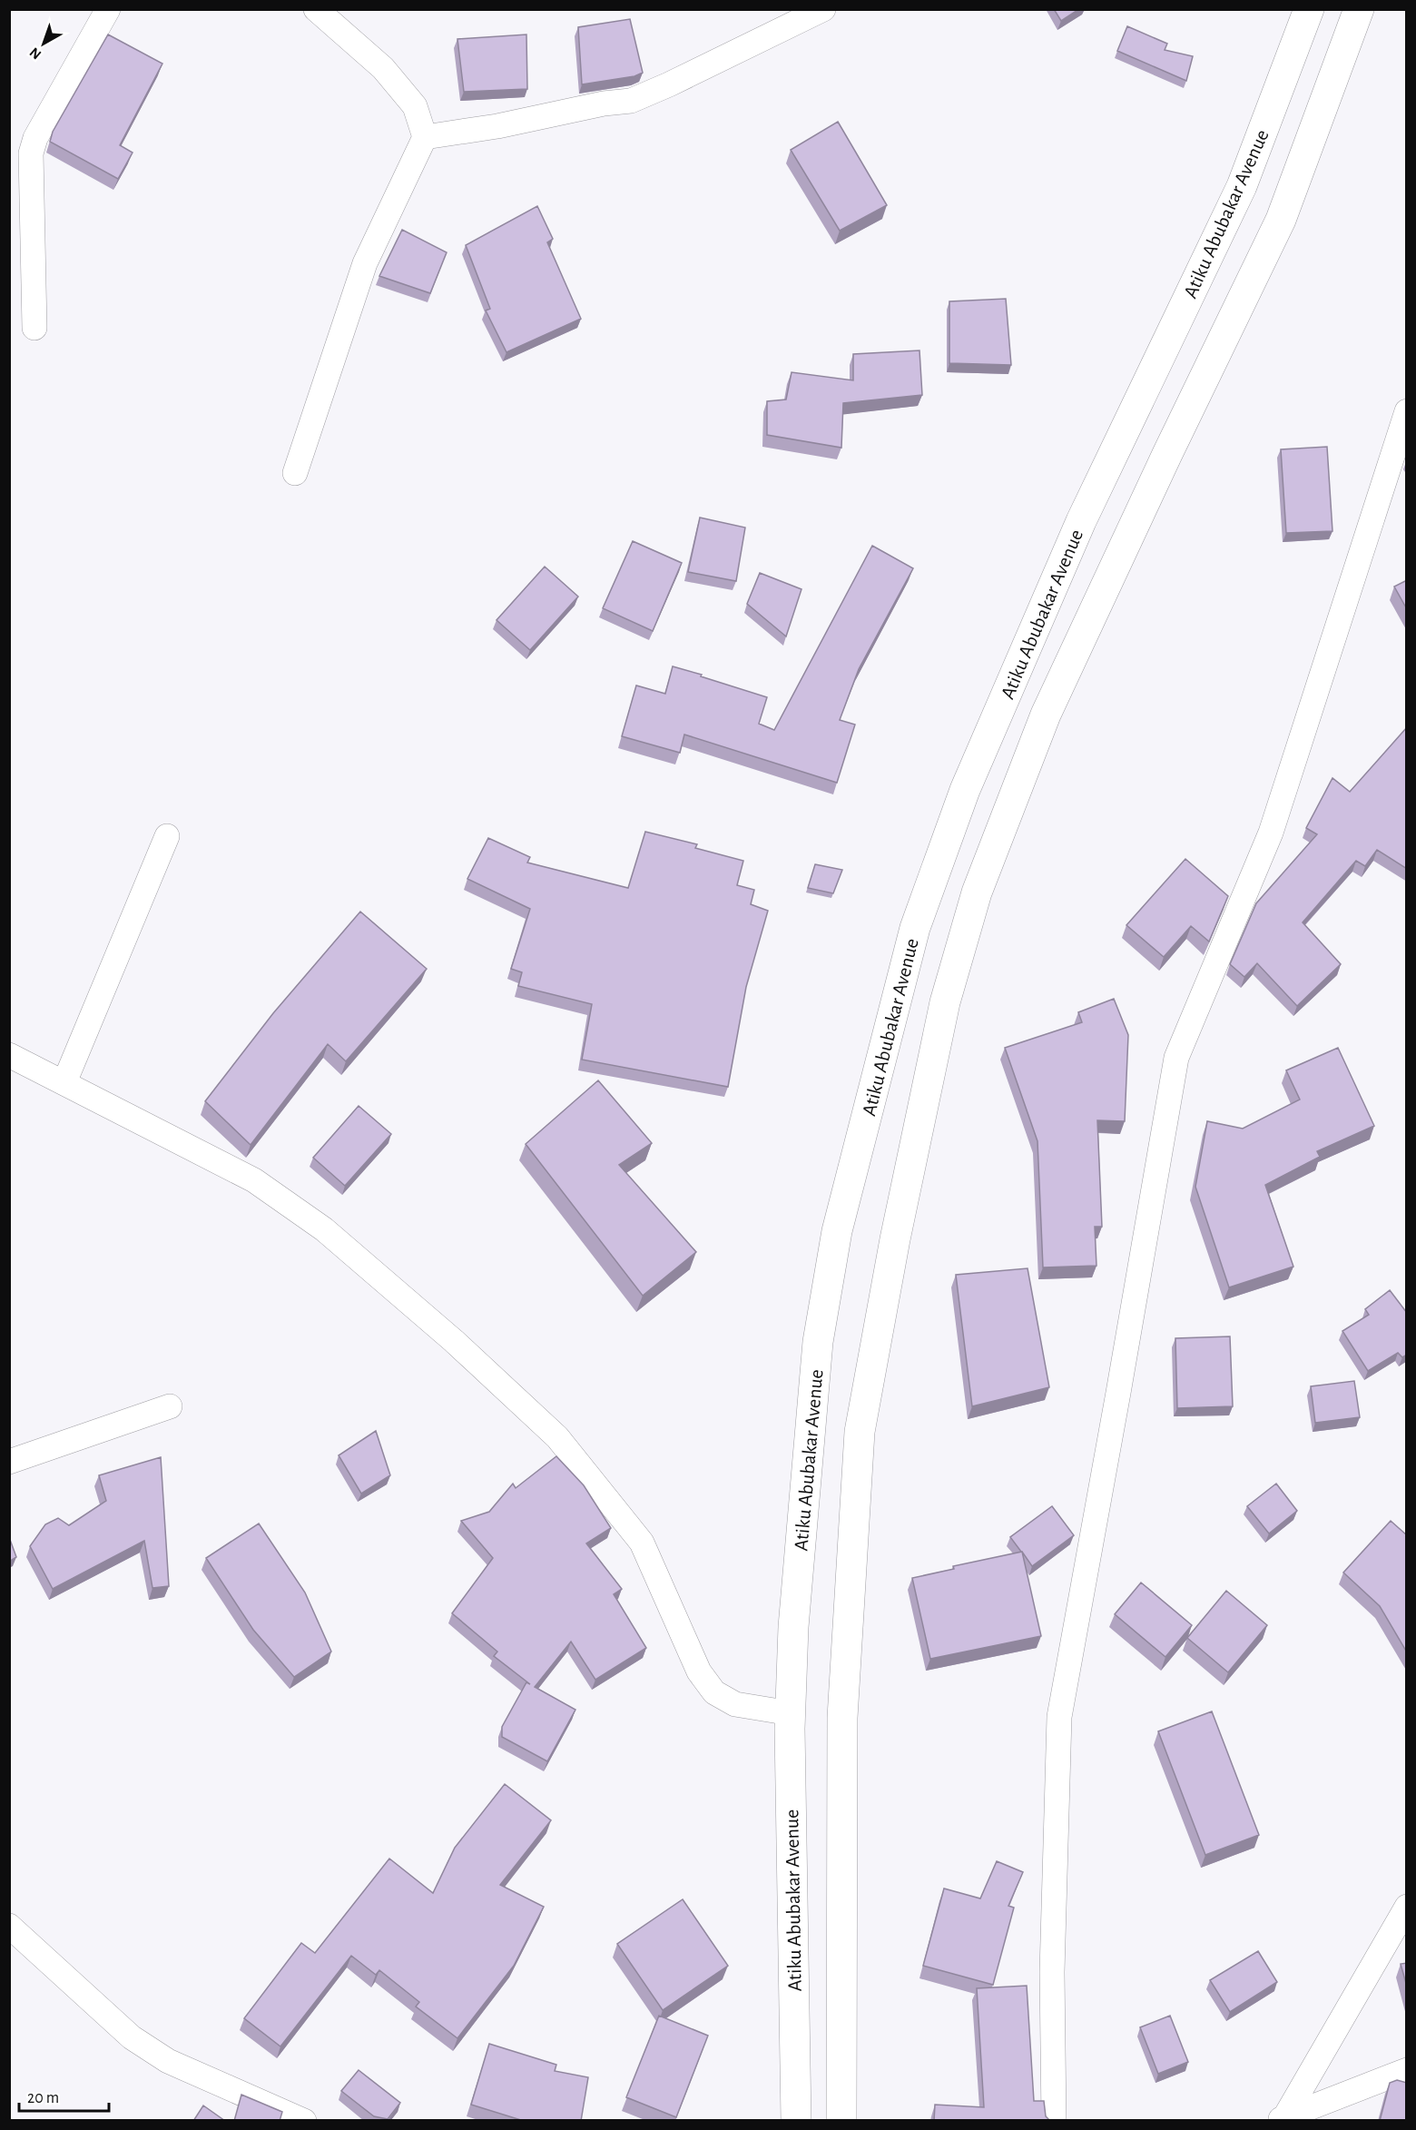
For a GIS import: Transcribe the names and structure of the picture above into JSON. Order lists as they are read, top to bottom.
{
  "streets": {
    "main road": ["Atiku Abubakar Avenue"]
  },
  "scale_bar": "20 m",
  "north": "bottom left"
}
